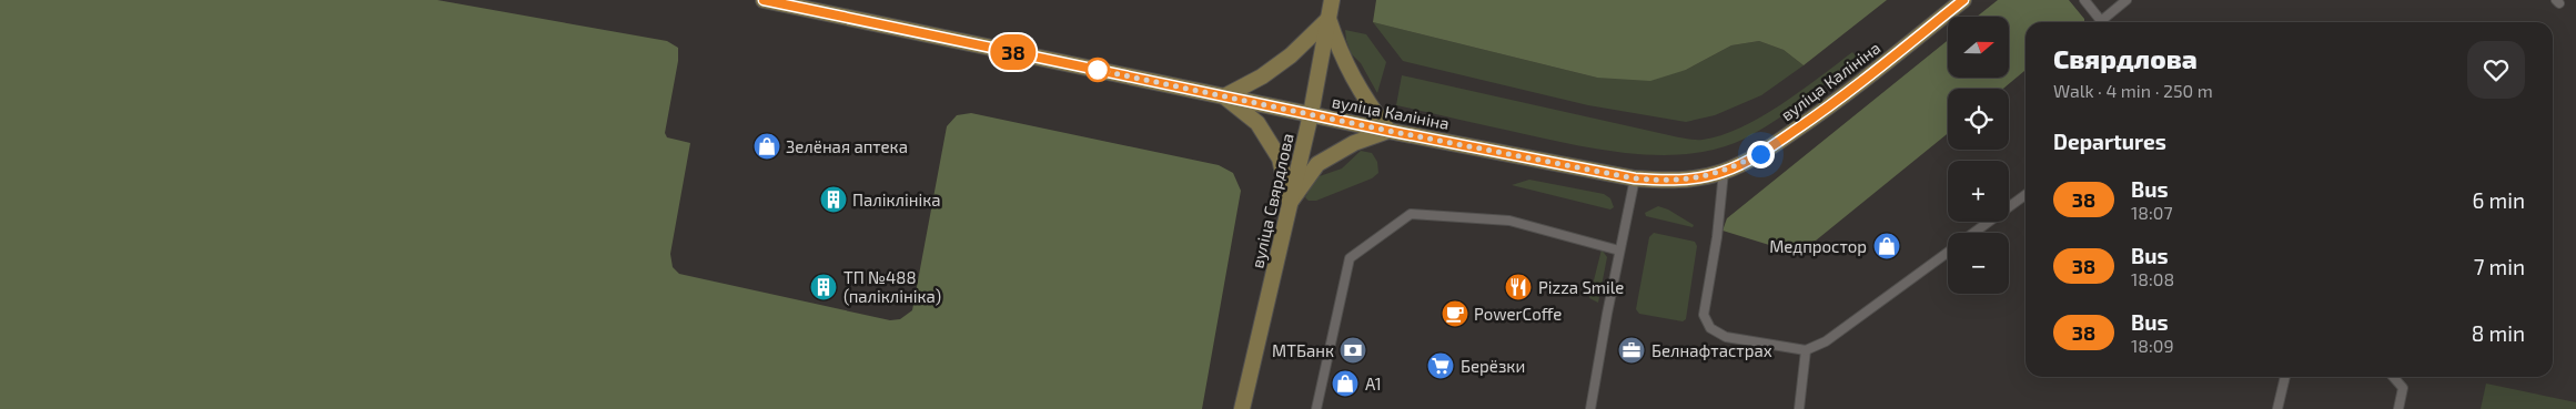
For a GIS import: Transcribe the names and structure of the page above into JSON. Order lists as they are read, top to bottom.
{
  "streets": {
    "main road": ["вуліца Калініна", "вуліца Свярдлова"]
  },
  "crossings": [
    ["вуліца Калініна", "вуліца Свярдлова"]
  ],
  "places": {
    "shop": ["Зелёная аптека", "Медпростор", "A1"],
    "building": ["Паліклініка", "ТП №488 (паліклініка)"],
    "restaurant": ["Pizza Smile"],
    "cafe": ["PowerCoffe"],
    "bank": ["МТБанк"],
    "office": ["Белнафтастрах"],
    "supermarket": ["Берёзки"]
  },
  "lines": ["bus line 38"],
  "north": "right",
  "page": {
    "on_map": "38",
    "map_buttons": ["+", "−"],
    "heading": [
      ["Свярдлова", "Walk · 4 min · 250 m"],
      "Departures"
    ],
    "list": [
      {
        "mark": "38",
        "name": "Bus",
        "note": "18:07",
        "value": "6 min"
      },
      {
        "mark": "38",
        "name": "Bus",
        "note": "18:08",
        "value": "7 min"
      },
      {
        "mark": "38",
        "name": "Bus",
        "note": "18:09",
        "value": "8 min"
      }
    ]
  }
}
